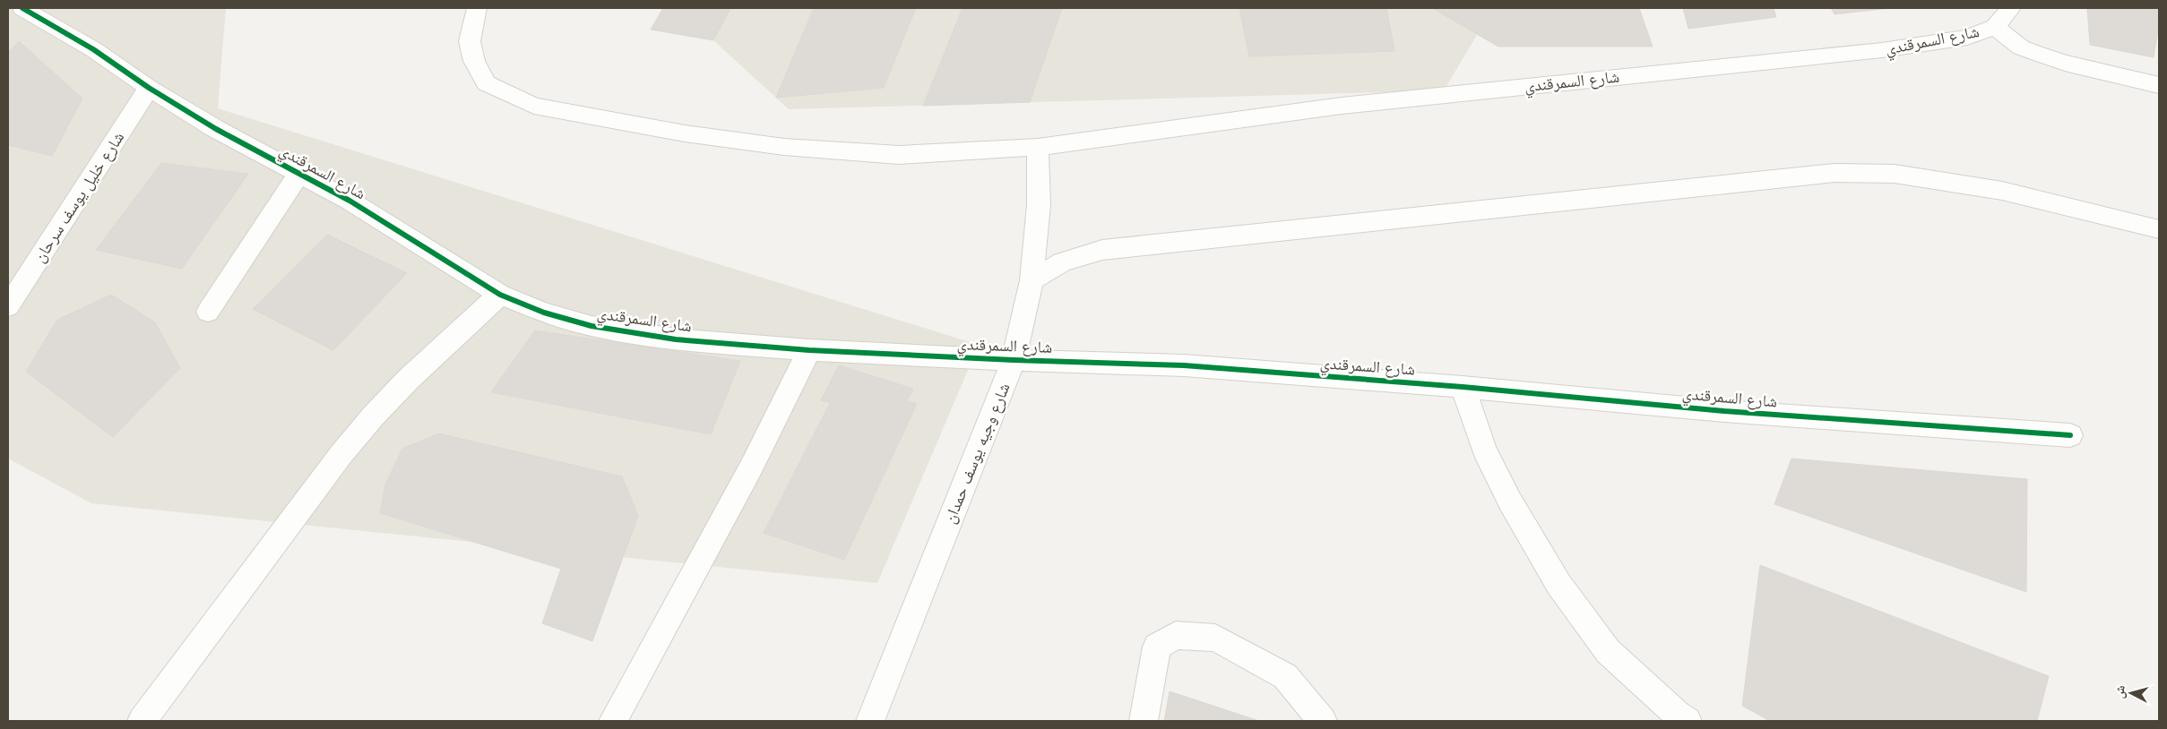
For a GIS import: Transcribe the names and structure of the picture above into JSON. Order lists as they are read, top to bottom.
{
  "streets": {
    "street": ["شارع السمرقندي", "شارع خليل يوسف سرحان", "شارع وجيه يوسف حمدان"]
  },
  "crossings": [
    ["شارع السمرقندي", "شارع خليل يوسف سرحان"],
    ["شارع السمرقندي", "شارع وجيه يوسف حمدان"]
  ],
  "north": "left"
}
